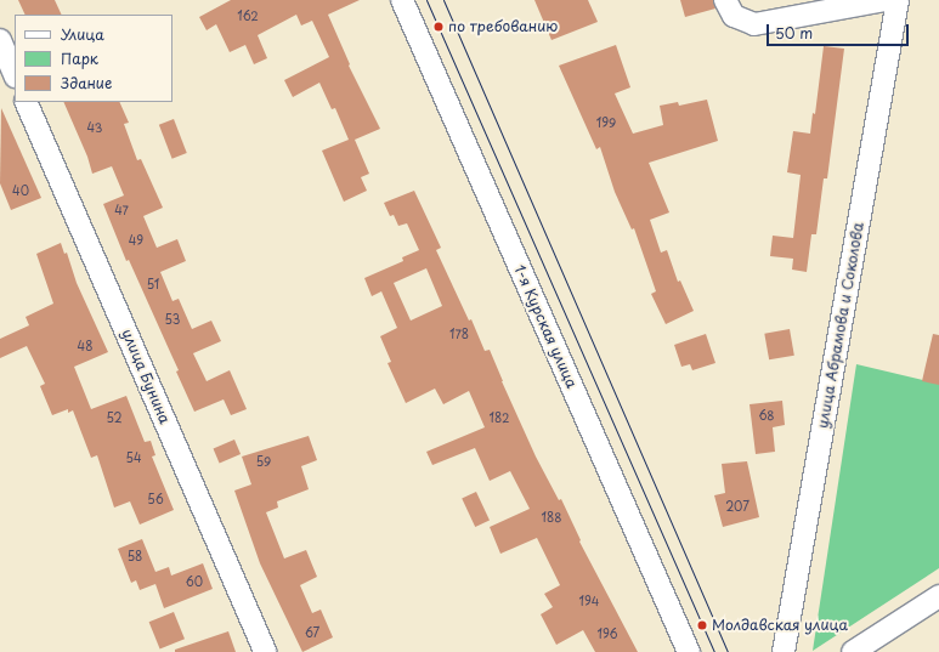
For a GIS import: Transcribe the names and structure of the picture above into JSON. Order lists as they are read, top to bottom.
{
  "streets": {
    "street": ["улица Абрамова и Соколова", "1-я Курская улица", "улица Бунина"]
  },
  "places": ["по требованию", "Молдавская улица"],
  "house_numbers": [
    "162",
    "199",
    "43",
    "40",
    "47",
    "49",
    "51",
    "53",
    "178",
    "48",
    "68",
    "52",
    "182",
    "54",
    "59",
    "56",
    "207",
    "188",
    "58",
    "60",
    "194",
    "67",
    "196"
  ],
  "legend": ["Улица", "Парк", "Здание"],
  "scale_bar": "50 m"
}
